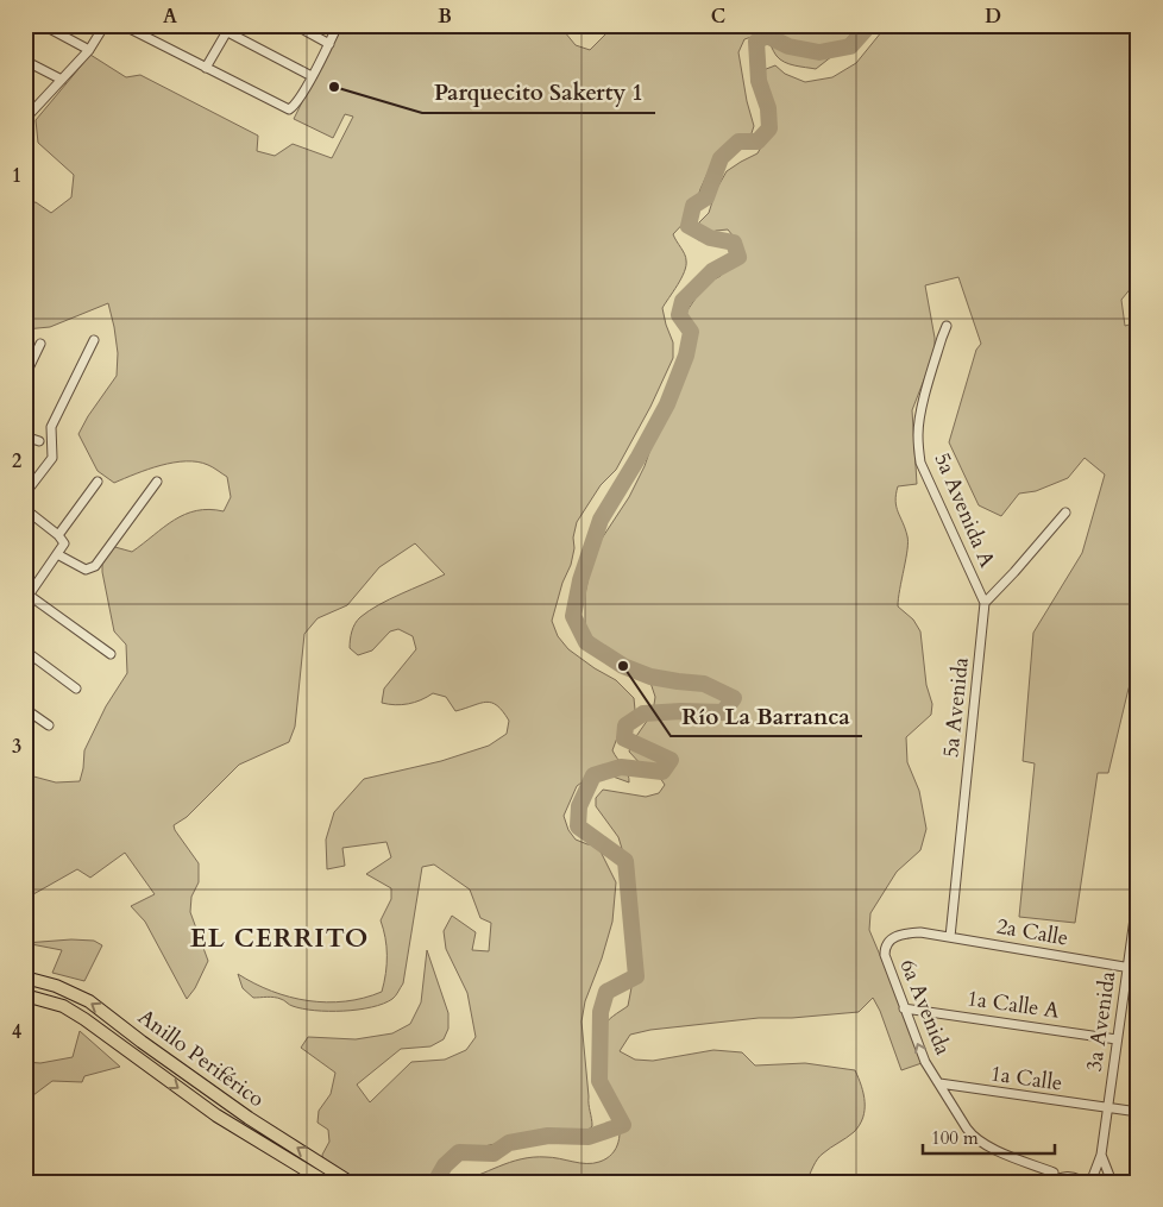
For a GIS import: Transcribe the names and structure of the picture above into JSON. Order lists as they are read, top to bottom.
{
  "streets": {
    "highway": ["Anillo Periférico"],
    "street": [
      "5a Avenida A",
      "5a Avenida",
      "2a Calle",
      "1a Calle A",
      "6a Avenida",
      "3a Avenida",
      "1a Calle"
    ]
  },
  "crossings": [
    ["5a Avenida A", "5a Avenida"],
    ["5a Avenida", "2a Calle"],
    ["2a Calle", "6a Avenida"],
    ["2a Calle", "3a Avenida"],
    ["1a Calle A", "6a Avenida"],
    ["1a Calle A", "3a Avenida"],
    ["6a Avenida", "1a Calle"],
    ["3a Avenida", "1a Calle"]
  ],
  "one_way": ["6a Avenida"],
  "districts": ["EL CERRITO"],
  "places": ["Parquecito Sakerty 1", "Río La Barranca"],
  "scale_bar": "100 m",
  "grid": {
    "columns": [
      "A",
      "B",
      "C",
      "D"
    ],
    "rows": [
      "1",
      "2",
      "3",
      "4"
    ]
  }
}
